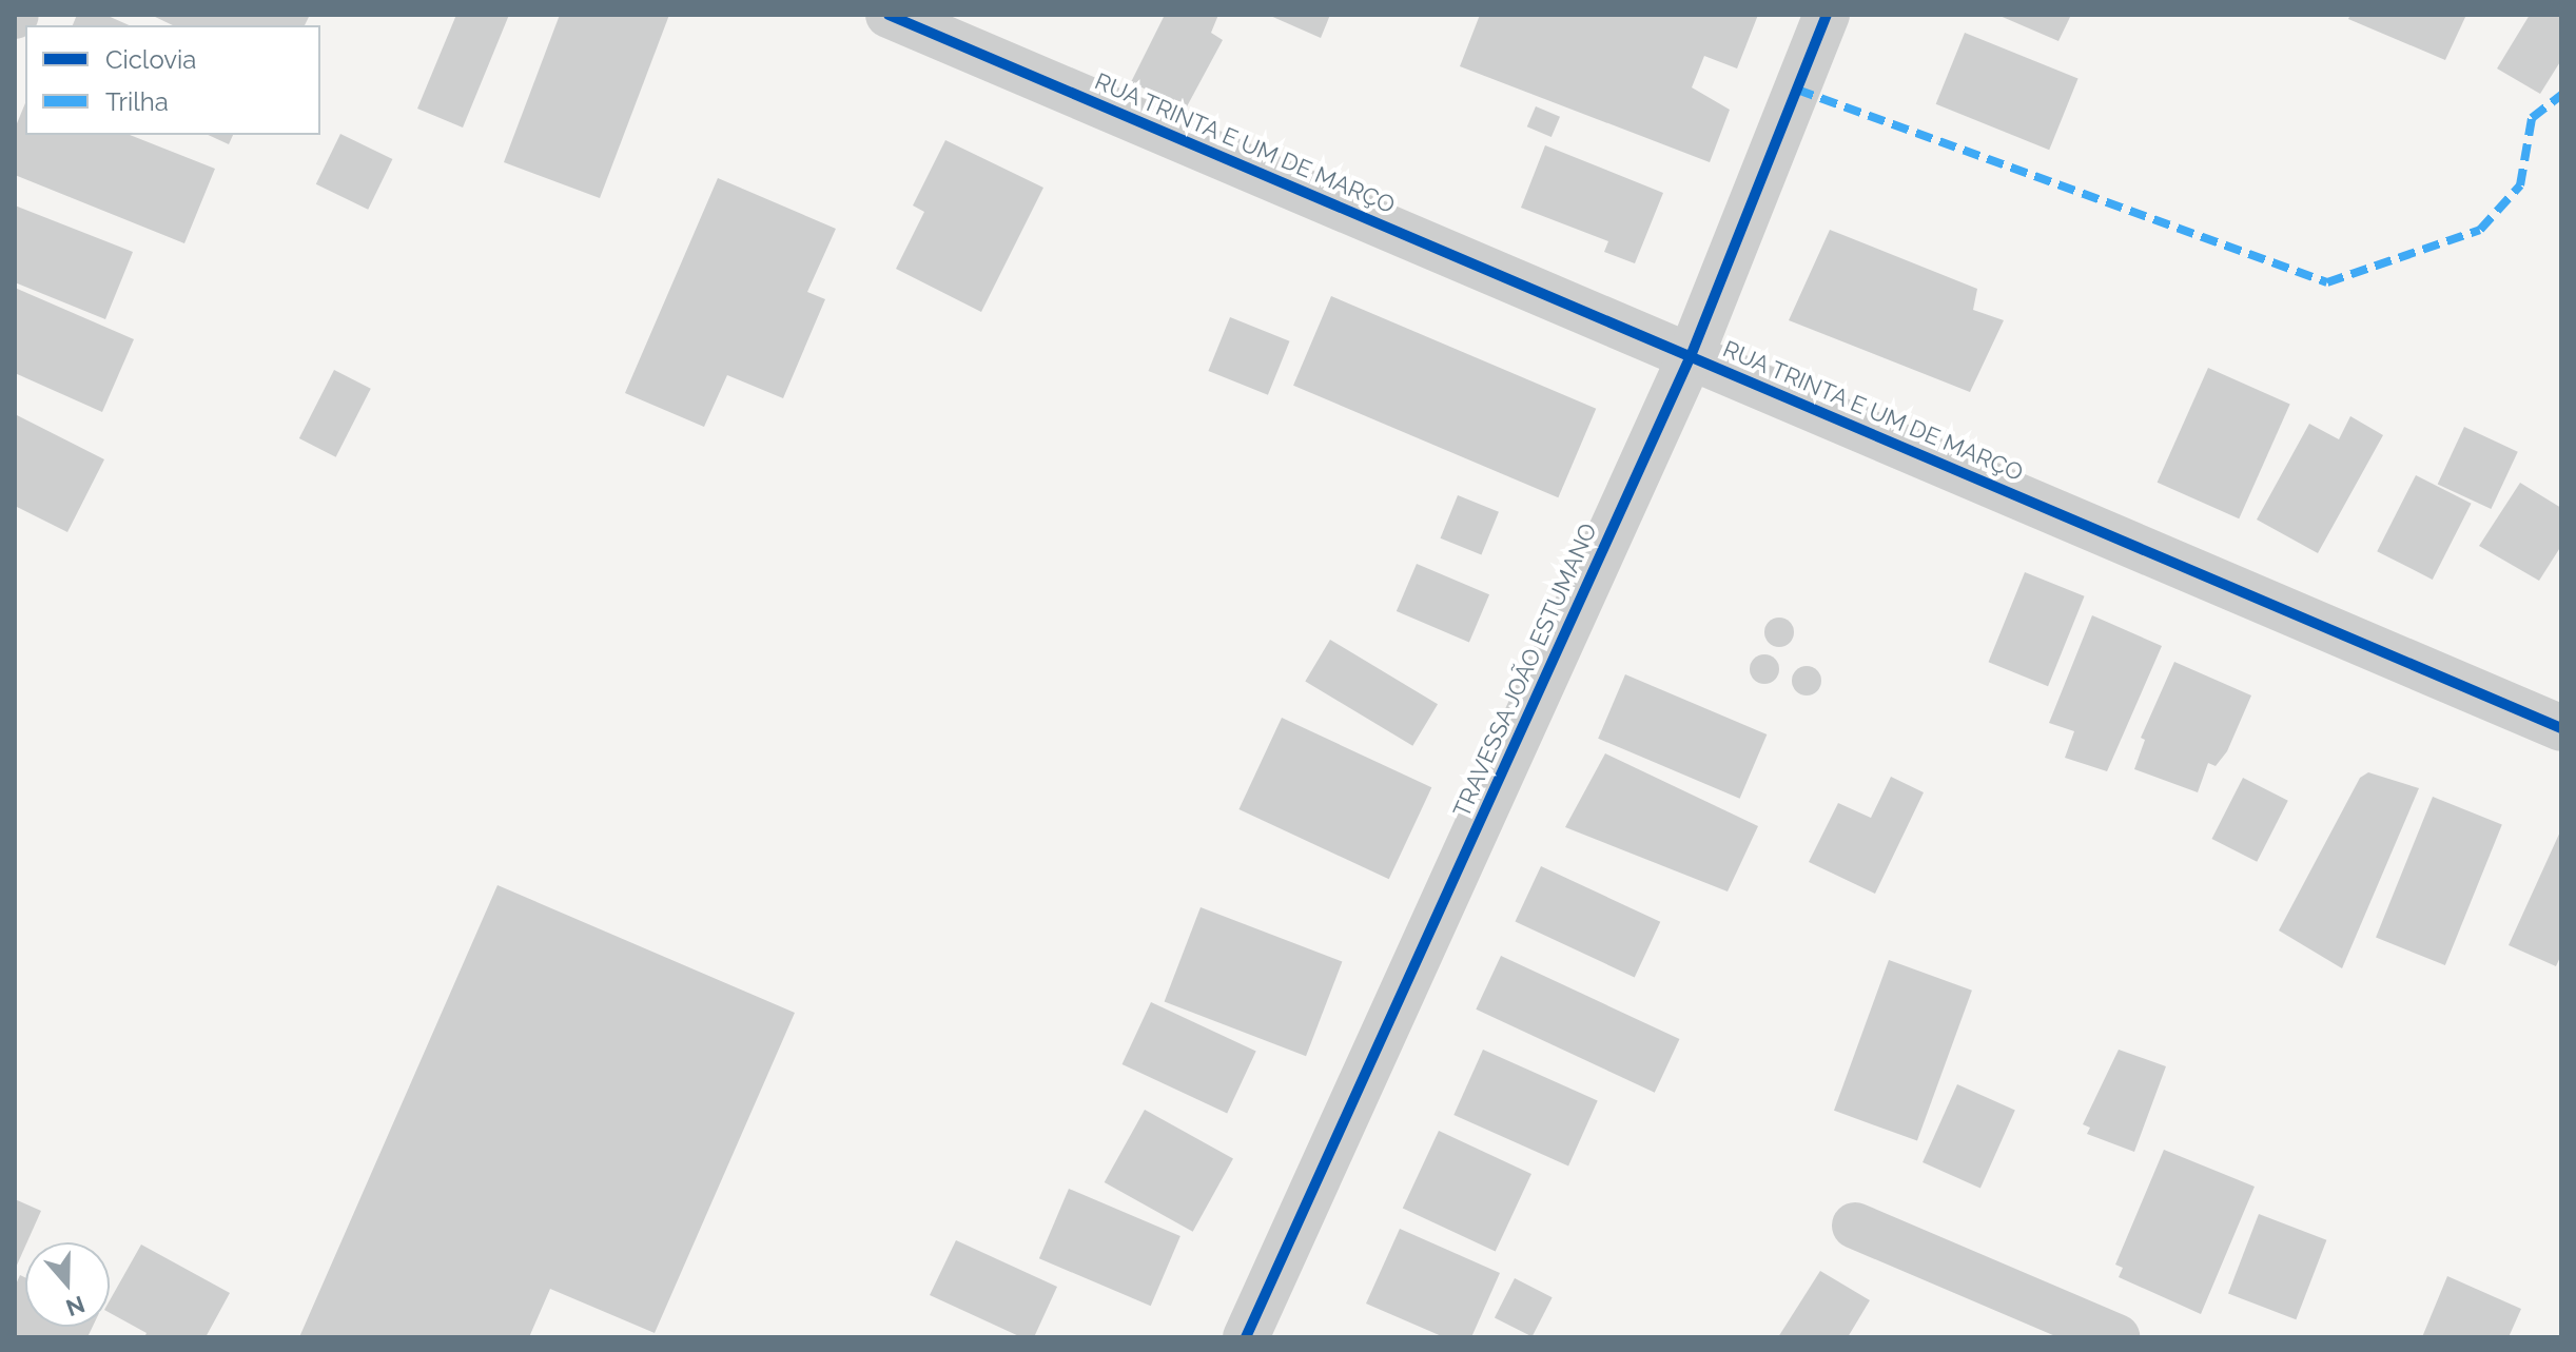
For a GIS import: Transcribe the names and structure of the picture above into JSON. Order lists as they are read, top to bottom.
{
  "streets": {
    "street": ["RUA TRINTA E UM DE MARÇO", "TRAVESSA JOÃO ESTUMANO"]
  },
  "crossings": [
    ["RUA TRINTA E UM DE MARÇO", "TRAVESSA JOÃO ESTUMANO"]
  ],
  "legend": ["Ciclovia", "Trilha"],
  "north": "bottom"
}
